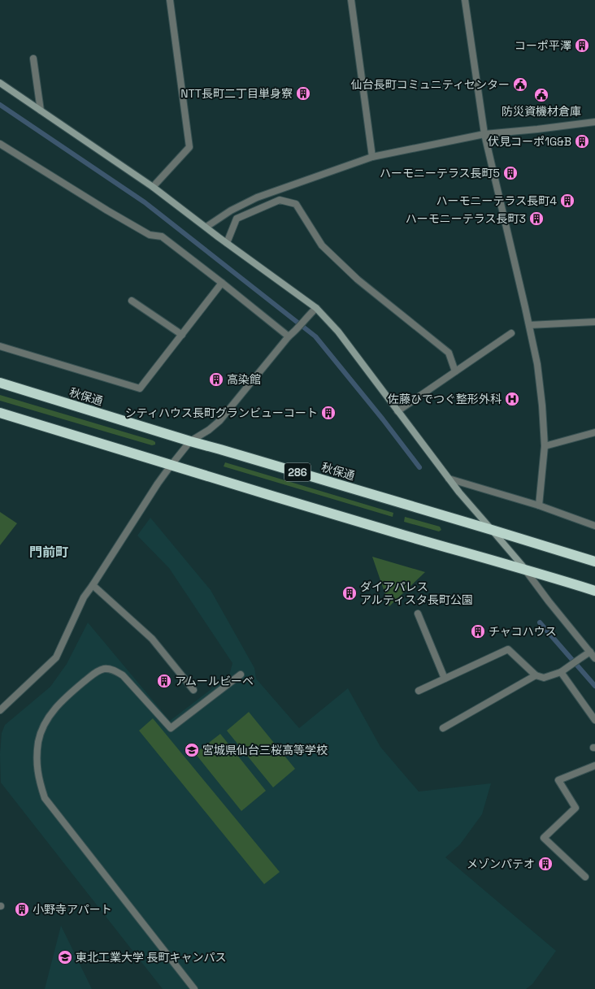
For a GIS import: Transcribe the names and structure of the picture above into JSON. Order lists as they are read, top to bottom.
{
  "streets": {
    "highway": ["秋保通", "286"]
  },
  "districts": ["門前町"],
  "places": {
    "building": [
      "コーポ平澤",
      "NTT長町二丁目単身寮",
      "伏見コーポ1G&B",
      "ハーモニーテラス長町5",
      "ハーモニーテラス長町4",
      "ハーモニーテラス長町3",
      "高染館",
      "シティハウス長町グランビューコート",
      "ダイアパレス アルティスタ長町公園",
      "チャコハウス",
      "アムールビーベ",
      "メゾンパテオ",
      "小野寺アパート"
    ],
    "public building": ["仙台長町コミュニティセンター", "防災資機材倉庫"],
    "hospital": ["佐藤ひでつぐ整形外科"],
    "school or university": ["宮城県仙台三桜高等学校", "東北工業大学 長町キャンパス"]
  }
}
